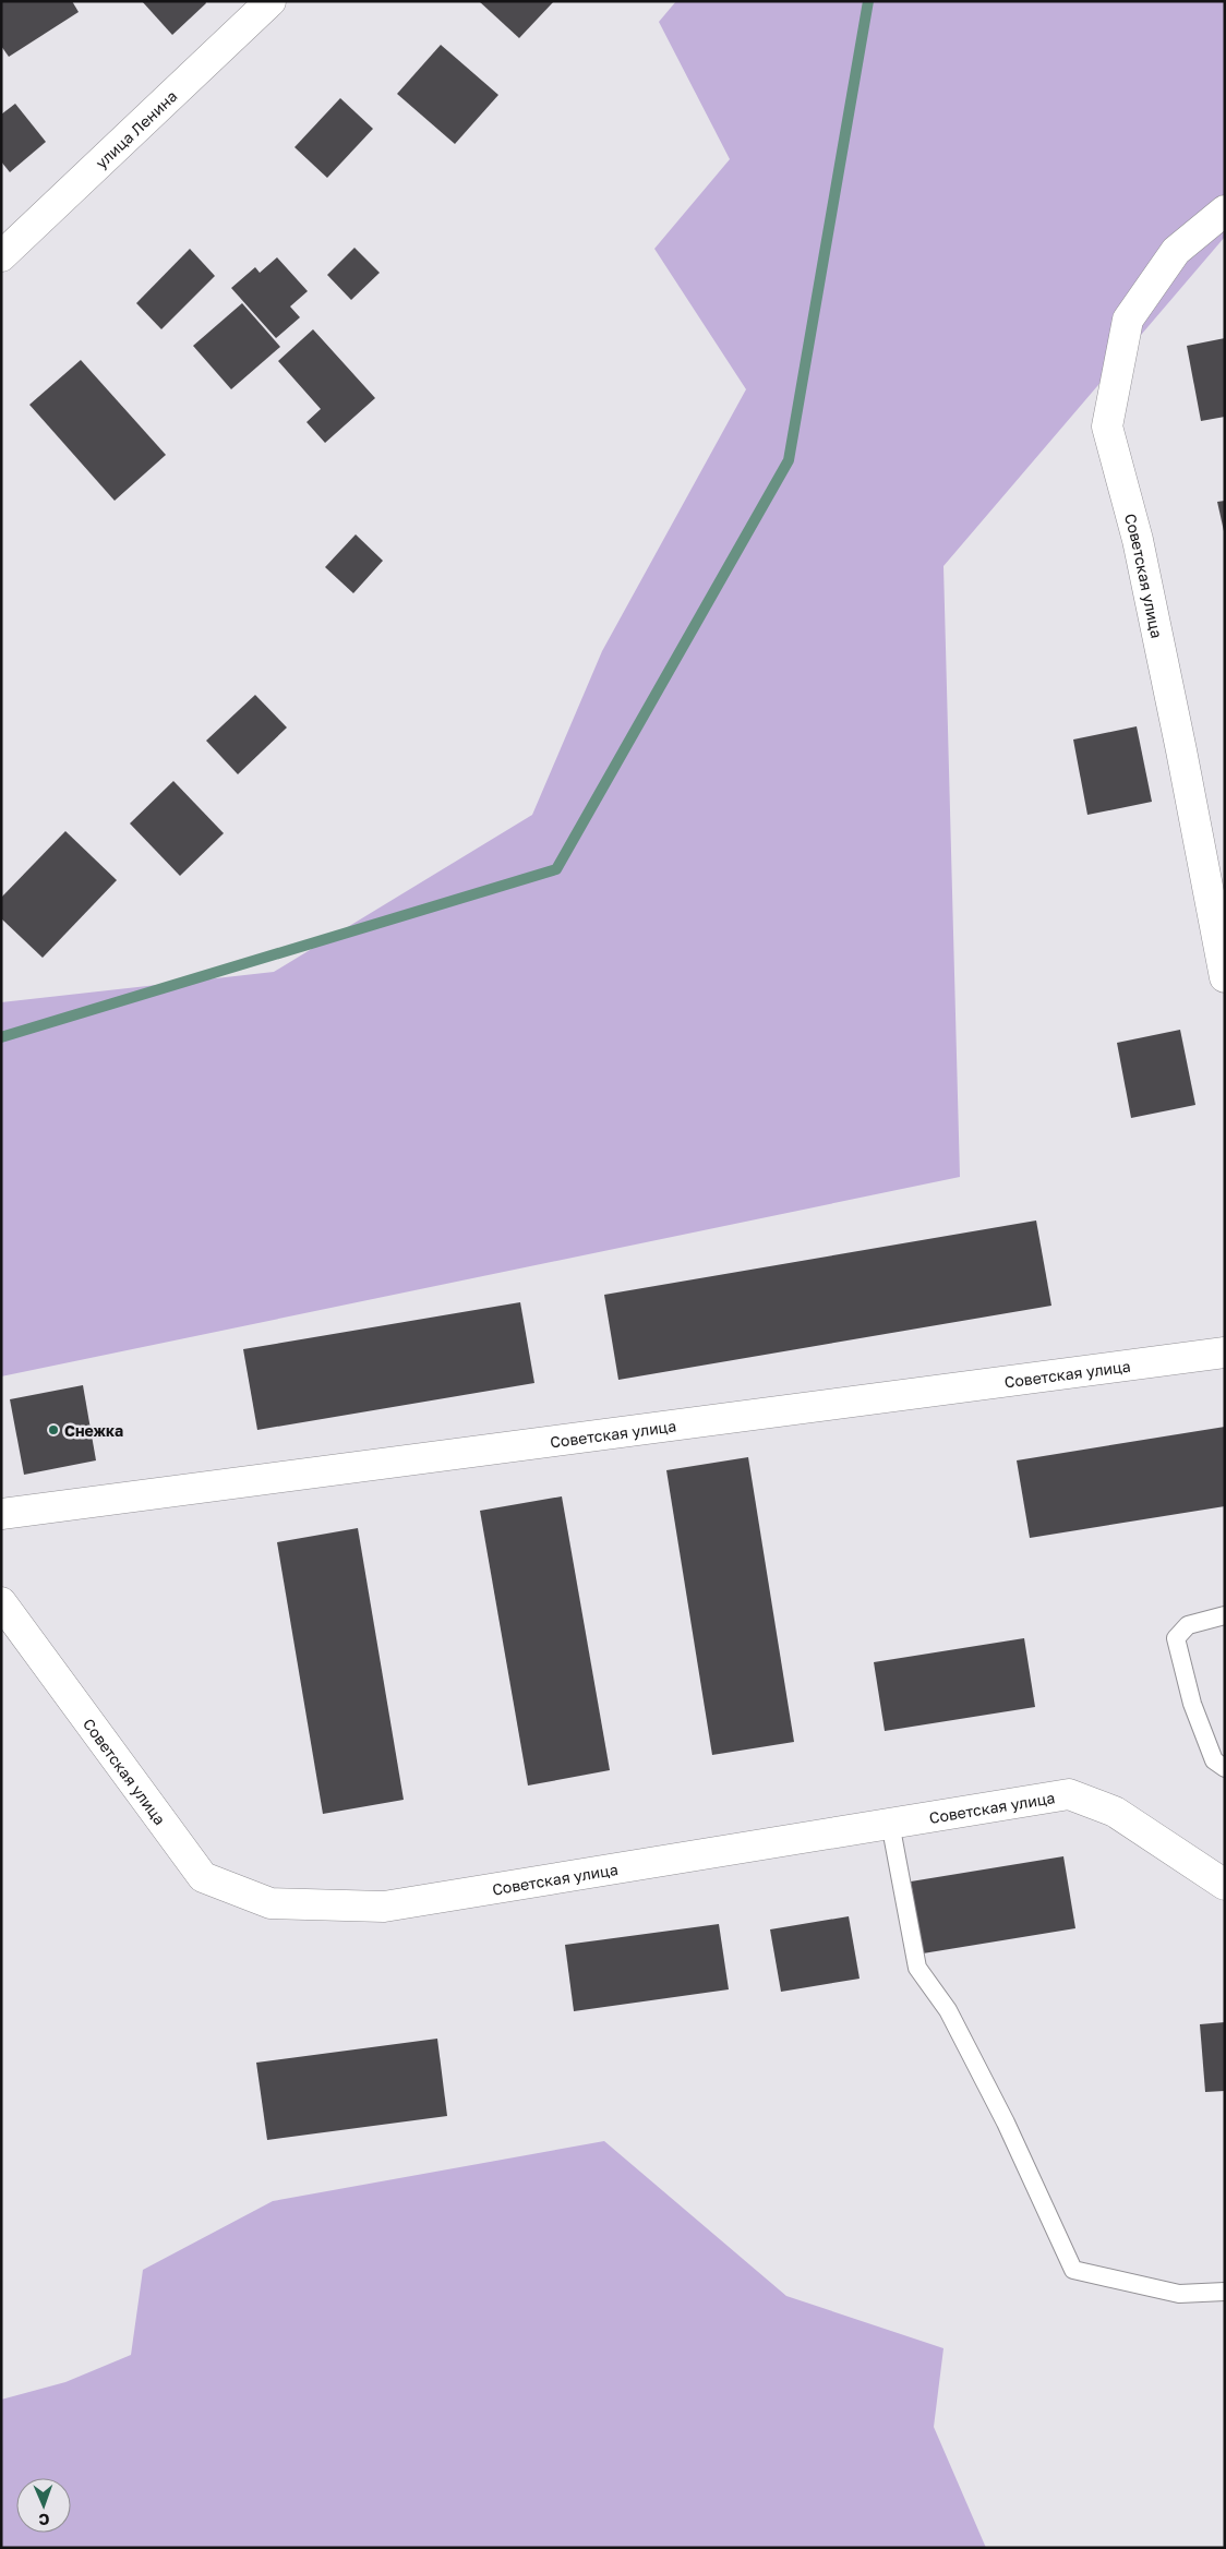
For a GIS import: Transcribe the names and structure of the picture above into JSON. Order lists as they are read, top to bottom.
{
  "streets": {
    "street": ["улица Ленина", "Советская улица"]
  },
  "places": ["Снежка"],
  "north": "bottom"
}
